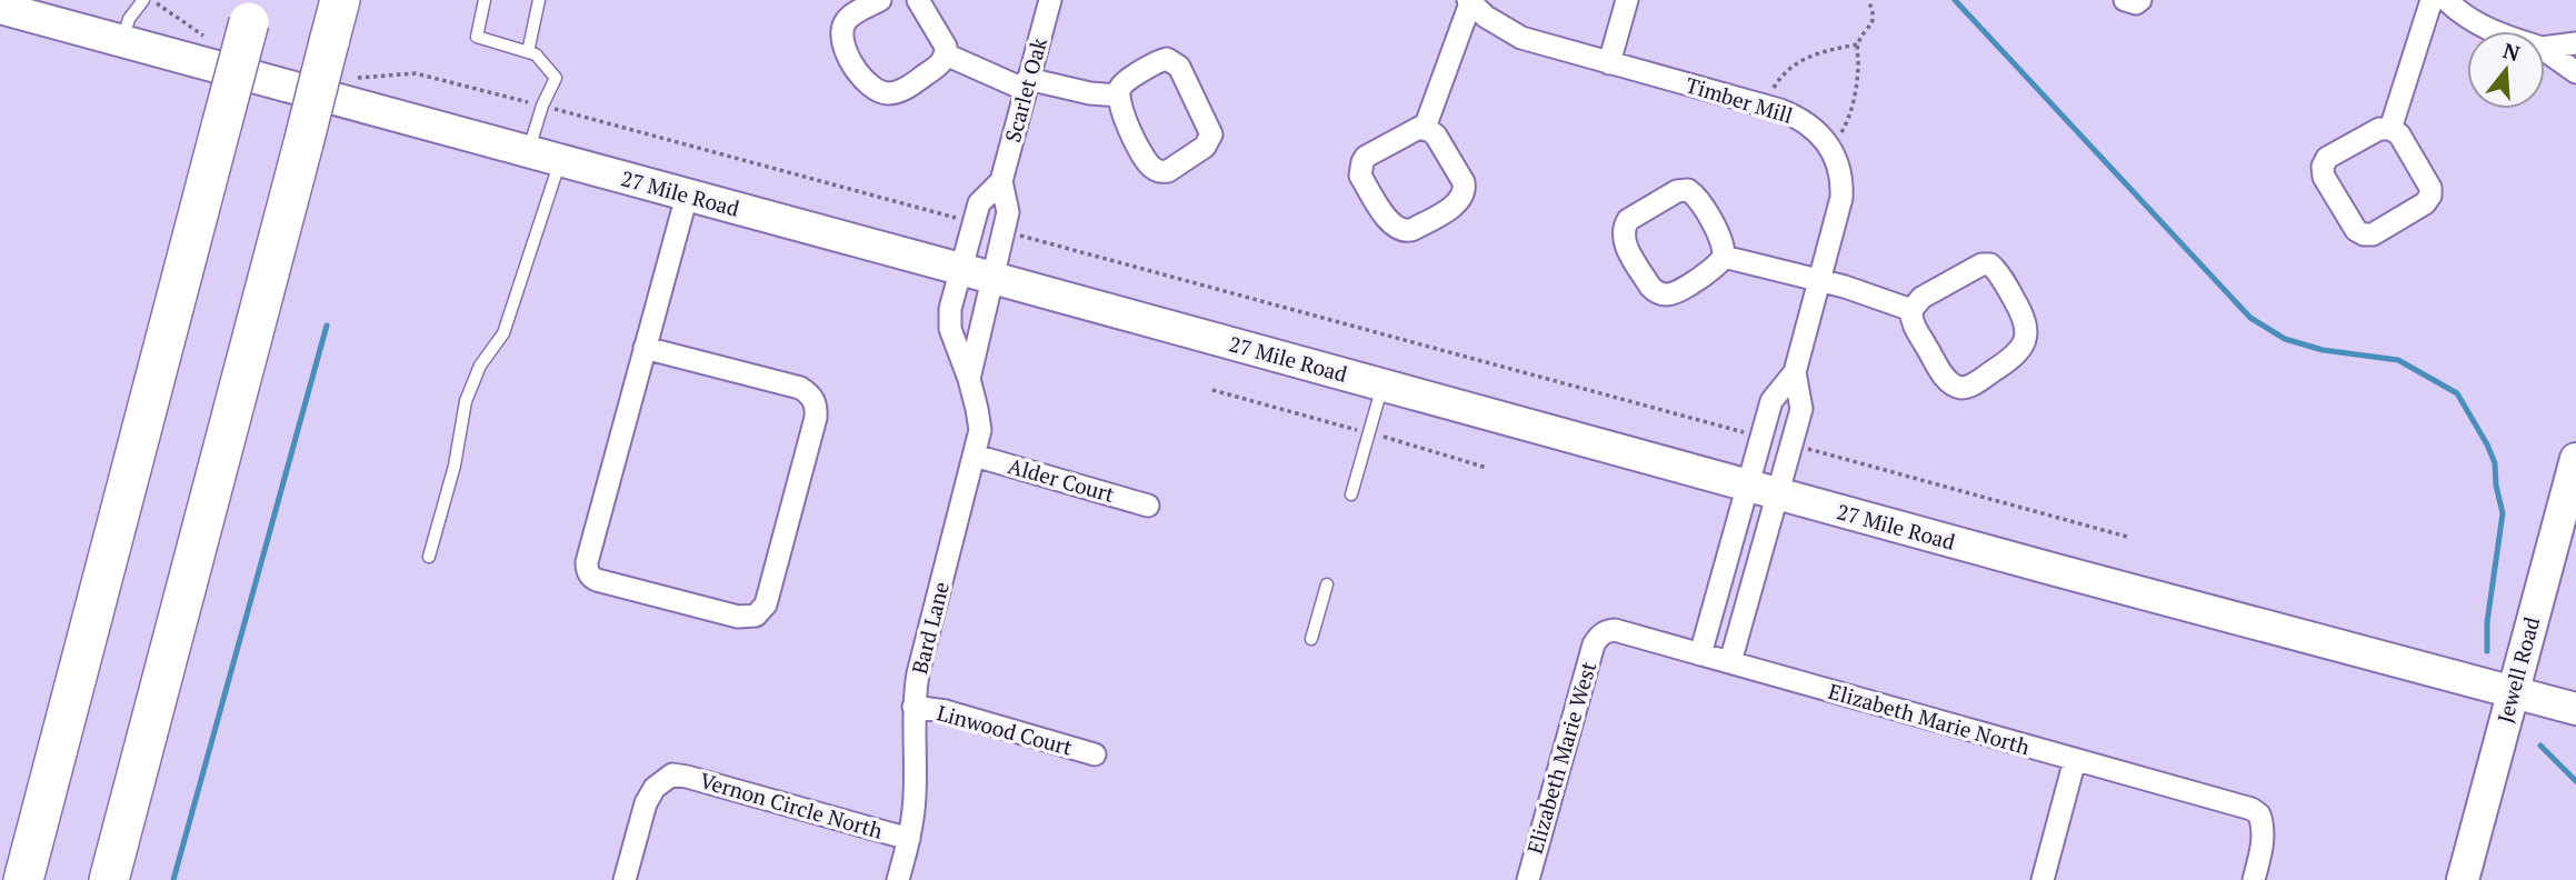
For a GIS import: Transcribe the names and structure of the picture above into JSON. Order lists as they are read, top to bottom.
{
  "streets": {
    "street": [
      "Scarlet Oak",
      "Timber Mill",
      "27 Mile Road",
      "Alder Court",
      "Bard Lane",
      "Jewell Road",
      "Elizabeth Marie North",
      "Linwood Court",
      "Elizabeth Marie West",
      "Vernon Circle North"
    ]
  },
  "crossings": [
    ["Scarlet Oak", "27 Mile Road"],
    ["Scarlet Oak", "Bard Lane"],
    ["Timber Mill", "27 Mile Road"],
    ["Timber Mill", "Elizabeth Marie North"],
    ["27 Mile Road", "Bard Lane"],
    ["27 Mile Road", "Jewell Road"],
    ["Alder Court", "Bard Lane"],
    ["Bard Lane", "Linwood Court"],
    ["Bard Lane", "Vernon Circle North"],
    ["Elizabeth Marie North", "Elizabeth Marie West"]
  ],
  "north": "top"
}
